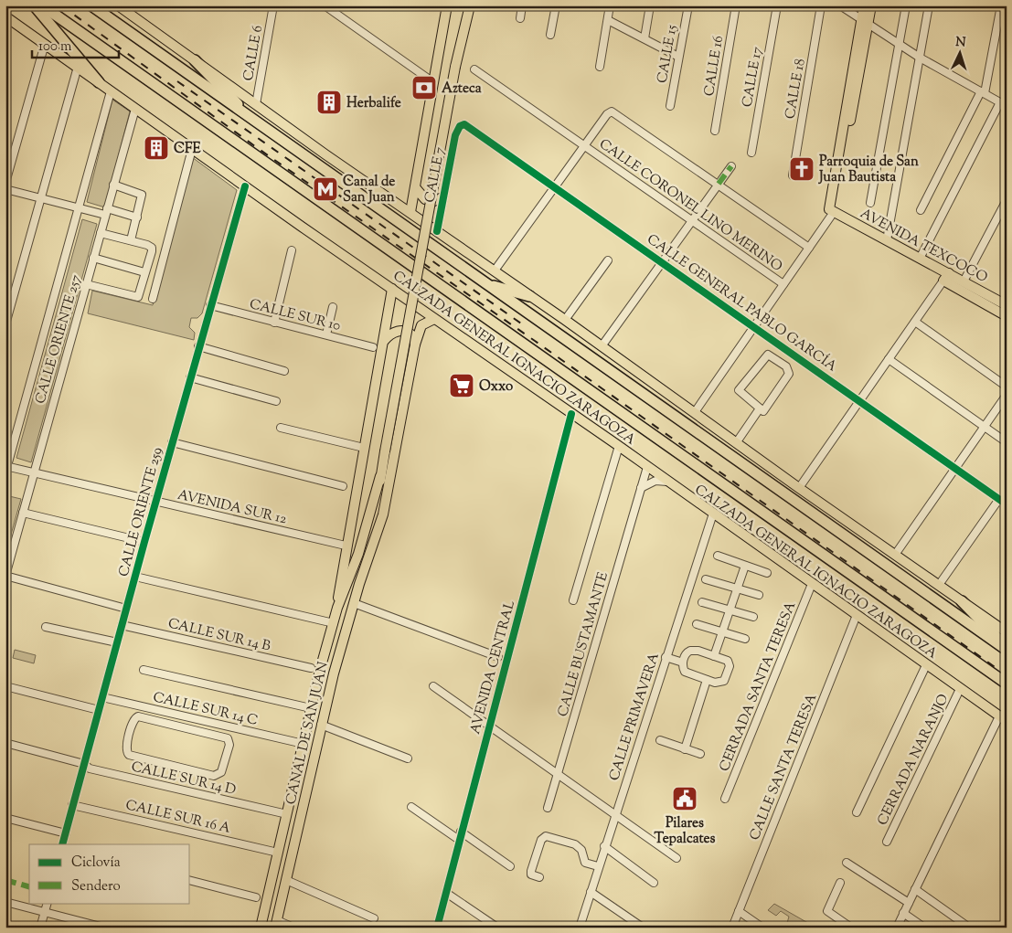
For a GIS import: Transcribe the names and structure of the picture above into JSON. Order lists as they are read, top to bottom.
{
  "streets": {
    "highway": ["CALZADA GENERAL IGNACIO ZARAGOZA"],
    "main road": ["CALLE 7", "AVENIDA TEXCOCO", "CANAL DE SAN JUAN"],
    "street": [
      "CALLE 6",
      "CALLE 15",
      "CALLE 16",
      "CALLE 17",
      "CALLE 18",
      "CALLE CORONEL LINO MERINO",
      "CALLE GENERAL PABLO GARCÍA",
      "CALLE SUR 10",
      "CALLE ORIENTE 257",
      "AVENIDA SUR 12",
      "CALLE ORIENTE 259",
      "CALLE SUR 14 B",
      "CALLE BUSTAMANTE",
      "AVENIDA CENTRAL",
      "CERRADA SANTA TERESA",
      "CALLE SUR 14 C",
      "CALLE PRIMAVERA",
      "CERRADA NARANJO",
      "CALLE SANTA TERESA",
      "CALLE SUR 14 D",
      "CALLE SUR 16 A"
    ]
  },
  "crossings": [
    ["CALLE 7", "CALLE GENERAL PABLO GARCÍA"],
    ["CALLE SUR 10", "CALLE ORIENTE 259"],
    ["CALLE ORIENTE 257", "CALZADA GENERAL IGNACIO ZARAGOZA"],
    ["CALLE ORIENTE 257", "AVENIDA SUR 12"],
    ["CALZADA GENERAL IGNACIO ZARAGOZA", "CALLE ORIENTE 259"],
    ["CALZADA GENERAL IGNACIO ZARAGOZA", "CALLE BUSTAMANTE"],
    ["CALZADA GENERAL IGNACIO ZARAGOZA", "AVENIDA CENTRAL"],
    ["CALZADA GENERAL IGNACIO ZARAGOZA", "CERRADA SANTA TERESA"],
    ["CALZADA GENERAL IGNACIO ZARAGOZA", "CALLE PRIMAVERA"],
    ["CALZADA GENERAL IGNACIO ZARAGOZA", "CANAL DE SAN JUAN"],
    ["CALZADA GENERAL IGNACIO ZARAGOZA", "CERRADA NARANJO"],
    ["CALZADA GENERAL IGNACIO ZARAGOZA", "CALLE SANTA TERESA"],
    ["AVENIDA SUR 12", "CALLE ORIENTE 259"],
    ["AVENIDA SUR 12", "CANAL DE SAN JUAN"],
    ["CALLE ORIENTE 259", "CALLE SUR 14 B"],
    ["CALLE ORIENTE 259", "CALLE SUR 14 C"],
    ["CALLE ORIENTE 259", "CALLE SUR 14 D"],
    ["CALLE ORIENTE 259", "CALLE SUR 16 A"],
    ["CALLE SUR 14 C", "CANAL DE SAN JUAN"],
    ["CANAL DE SAN JUAN", "CALLE SUR 14 D"],
    ["CANAL DE SAN JUAN", "CALLE SUR 16 A"]
  ],
  "places": {
    "bank": ["Azteca"],
    "building": ["Herbalife", "CFE"],
    "church": ["Parroquia de San Juan Bautista"],
    "metro station": ["Canal de San Juan"],
    "supermarket": ["Oxxo"],
    "public building": ["Pilares Tepalcates"]
  },
  "legend": ["Ciclovía", "Sendero"],
  "scale_bar": "100 m",
  "north": "top"
}
